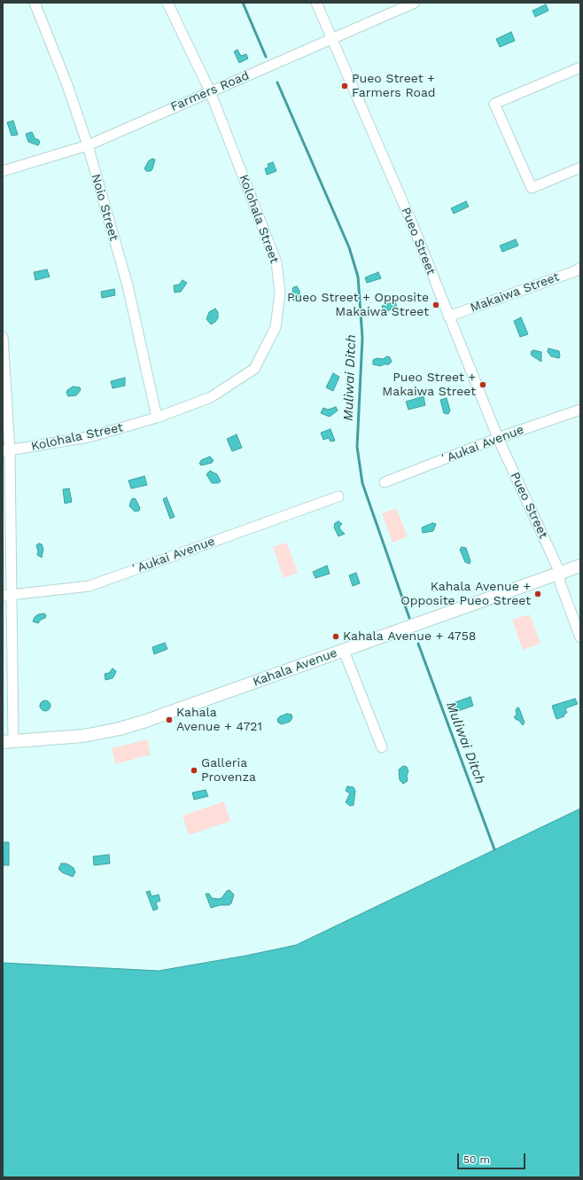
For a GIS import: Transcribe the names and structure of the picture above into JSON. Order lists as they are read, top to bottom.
{
  "streets": {
    "street": [
      "Farmers Road",
      "Noio Street",
      "Kolohala Street",
      "Pueo Street",
      "Makaiwa Street",
      "ʻAukai Avenue",
      "Kahala Avenue"
    ]
  },
  "crossings": [
    ["Farmers Road", "Noio Street"],
    ["Farmers Road", "Kolohala Street"],
    ["Farmers Road", "Pueo Street"],
    ["Noio Street", "Kolohala Street"],
    ["Pueo Street", "Makaiwa Street"],
    ["Pueo Street", "ʻAukai Avenue"],
    ["Pueo Street", "Kahala Avenue"]
  ],
  "water": ["Muliwai Ditch"],
  "places": [
    "Pueo Street + Farmers Road",
    "Pueo Street + Opposite Makaiwa Street",
    "Pueo Street + Makaiwa Street",
    "Kahala Avenue + Opposite Pueo Street",
    "Kahala Avenue + 4758",
    "Kahala Avenue + 4721",
    "Galleria Provenza"
  ],
  "scale_bar": "50 m"
}
